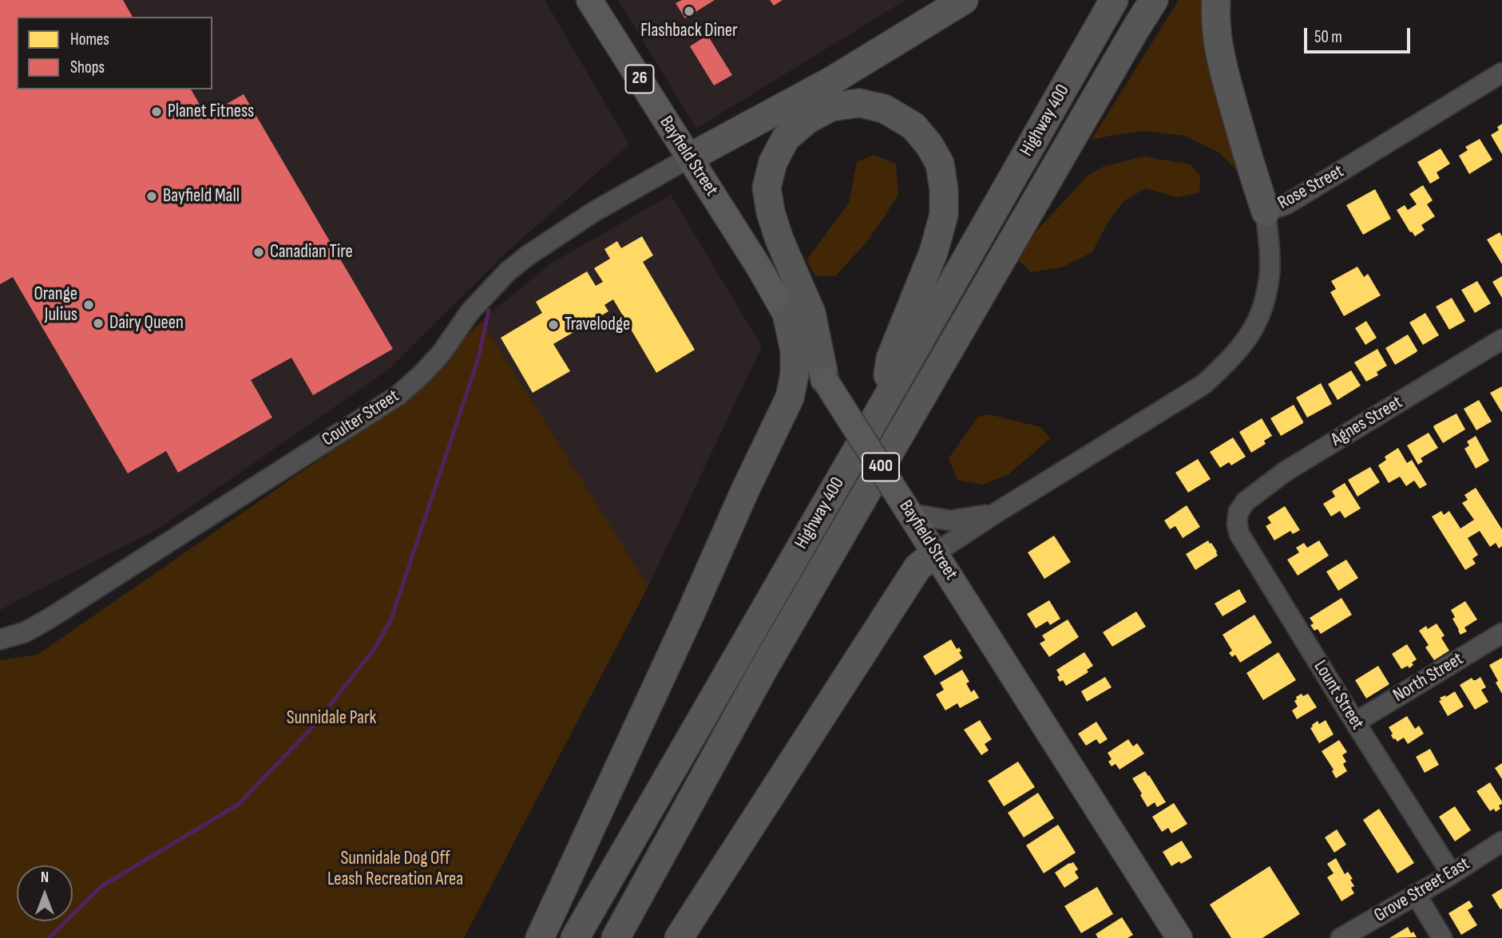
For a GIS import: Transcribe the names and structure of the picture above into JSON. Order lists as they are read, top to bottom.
{
  "streets": {
    "highway": ["Highway 400", "400"],
    "main road": ["26", "Bayfield Street"],
    "street": [
      "Rose Street",
      "Coulter Street",
      "Agnes Street",
      "North Street",
      "Lount Street",
      "Grove Street East"
    ]
  },
  "crossings": [
    ["Bayfield Street", "Rose Street"],
    ["Bayfield Street", "Coulter Street"],
    ["Agnes Street", "Lount Street"],
    ["North Street", "Lount Street"],
    ["Lount Street", "Grove Street East"]
  ],
  "parks": ["Sunnidale Park", "Sunnidale Dog Off Leash Recreation Area"],
  "places": [
    "Flashback Diner",
    "Planet Fitness",
    "Bayfield Mall",
    "Canadian Tire",
    "Orange Julius",
    "Dairy Queen",
    "Travelodge"
  ],
  "legend": ["Homes", "Shops"],
  "scale_bar": "50 m",
  "north": "top"
}
